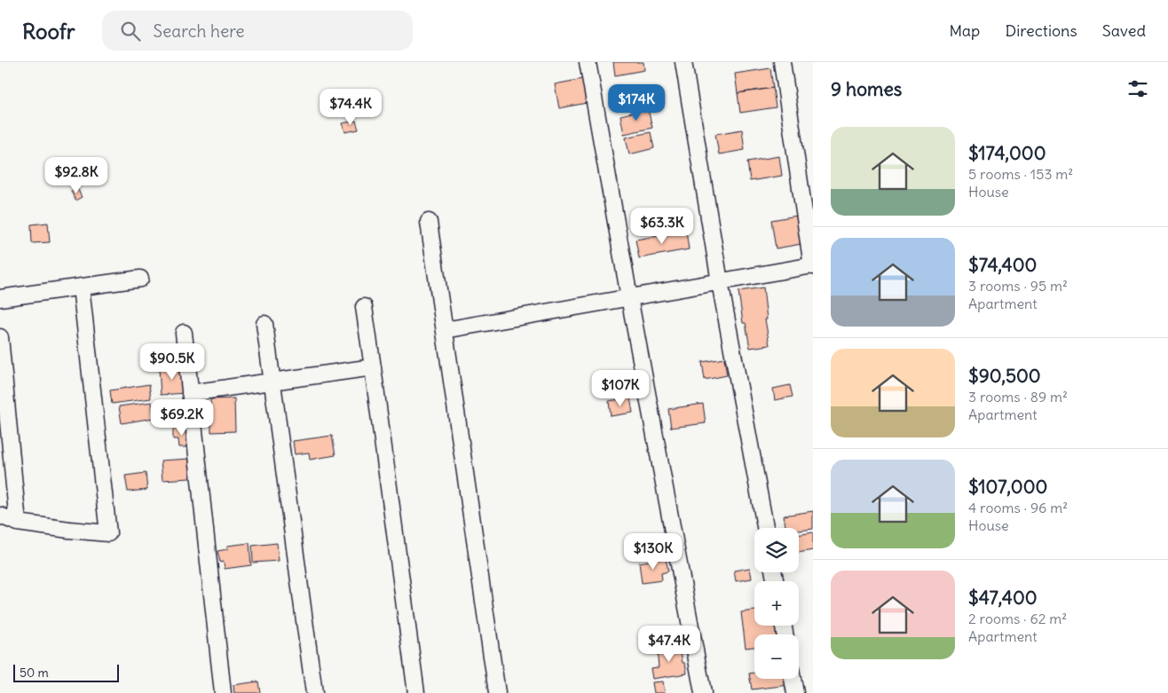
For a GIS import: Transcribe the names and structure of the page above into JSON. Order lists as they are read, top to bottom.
{
  "scale_bar": "50 m",
  "page": {
    "header": "Roofr",
    "search": "Search here",
    "nav": ["Map", "Directions", "Saved"],
    "heading": "9 homes",
    "price": [
      "$174K",
      "$74.4K",
      "$92.8K",
      "$63.3K",
      "$90.5K",
      "$107K",
      "$69.2K",
      "$130K",
      "$47.4K"
    ],
    "list": [
      {
        "name": "$174,000",
        "note": "5 rooms · 153 m² · House"
      },
      {
        "name": "$74,400",
        "note": "3 rooms · 95 m² · Apartment"
      },
      {
        "name": "$90,500",
        "note": "3 rooms · 89 m² · Apartment"
      },
      {
        "name": "$107,000",
        "note": "4 rooms · 96 m² · House"
      },
      {
        "name": "$47,400",
        "note": "2 rooms · 62 m² · Apartment"
      }
    ],
    "map_buttons": ["+", "−"],
    "scale": "50 m"
  }
}
